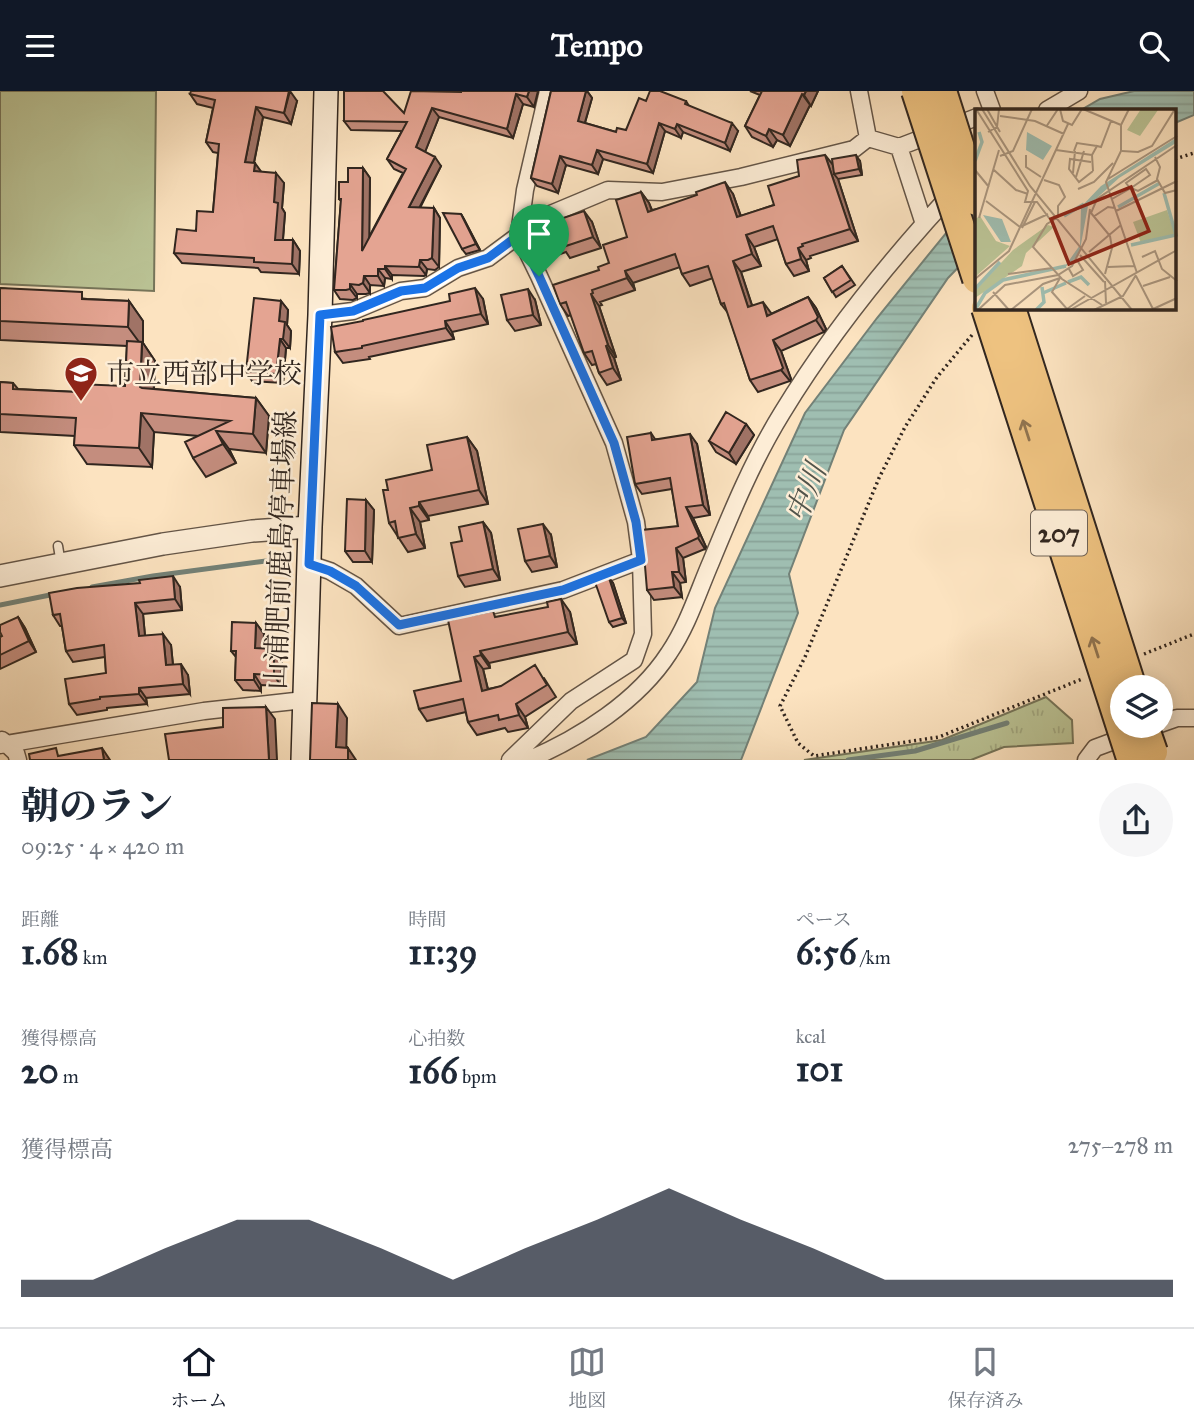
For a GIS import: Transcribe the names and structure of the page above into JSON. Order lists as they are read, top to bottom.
{
  "streets": {
    "highway": ["207"],
    "main road": ["山浦肥前鹿島停車場線"]
  },
  "water": ["中川"],
  "places": {
    "school or university": ["市立西部中学校"]
  },
  "page": {
    "header": "Tempo",
    "heading": ["朝のラン", "09:25 · 4 × 420 m"],
    "stats": [
      ["距離", "1.68 km"],
      ["時間", "11:39"],
      ["ペース", "6:56 /km"],
      ["獲得標高", "20 m"],
      ["心拍数", "166 bpm"],
      ["kcal", "101"]
    ],
    "chart": ["獲得標高", "275–278 m"],
    "tabs": ["ホーム", "地図", "保存済み"]
  }
}
